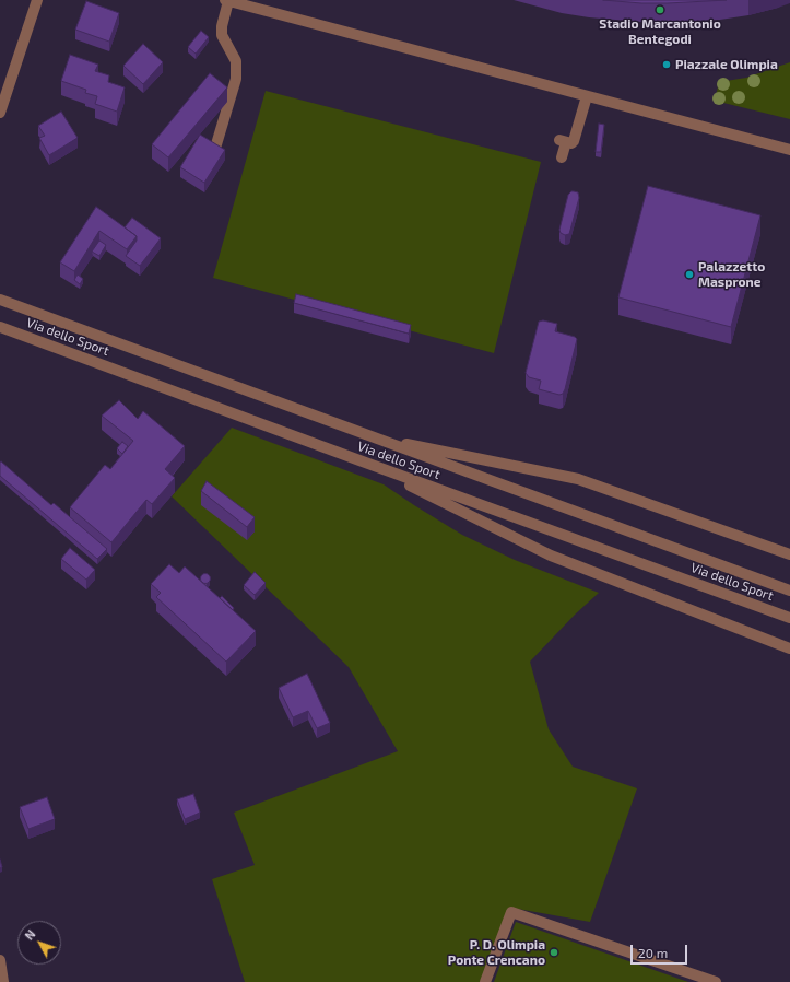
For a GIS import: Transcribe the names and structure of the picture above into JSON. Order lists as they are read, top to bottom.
{
  "streets": {
    "street": ["Via dello Sport"]
  },
  "places": [
    "Stadio Marcantonio Bentegodi",
    "Piazzale Olimpia",
    "Palazzetto Masprone",
    "P. D. Olimpia Ponte Crencano"
  ],
  "scale_bar": "20 m",
  "north": "top left"
}
